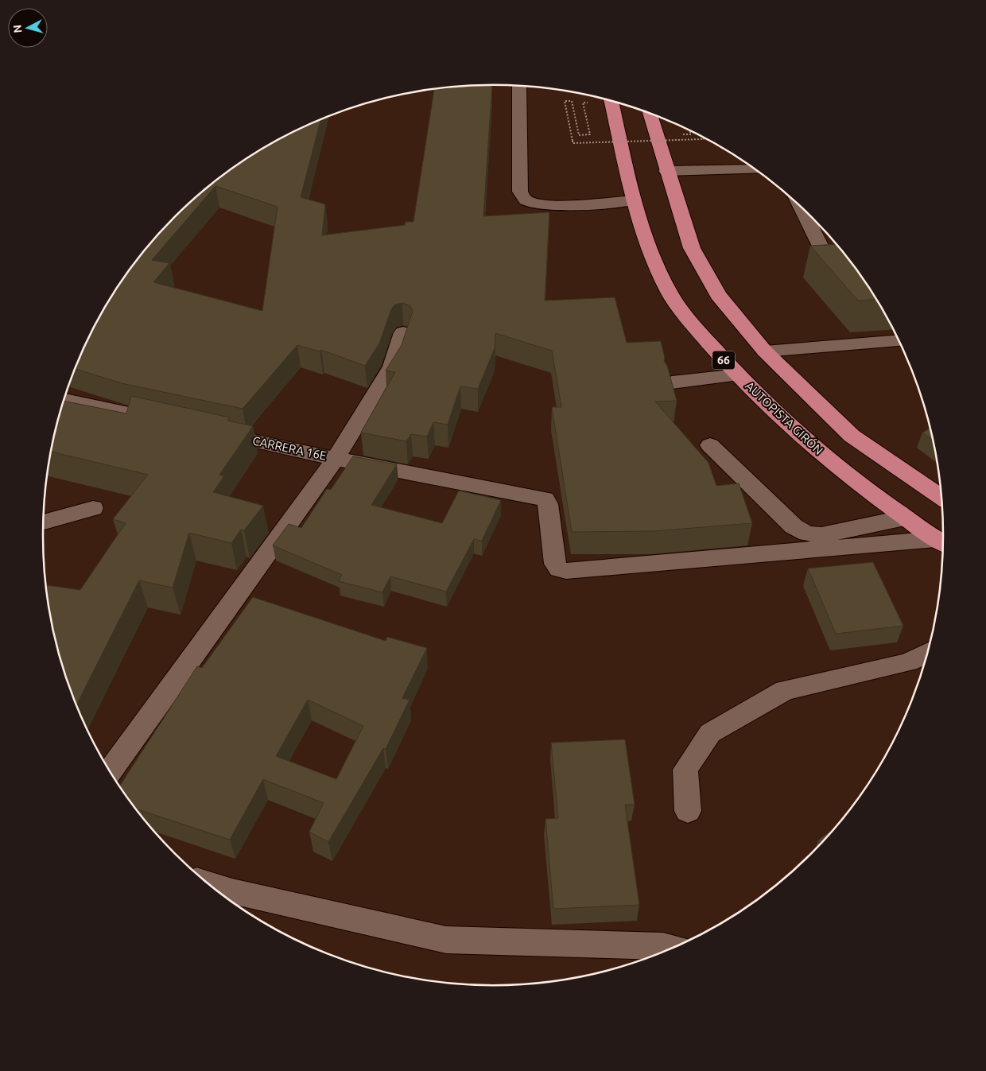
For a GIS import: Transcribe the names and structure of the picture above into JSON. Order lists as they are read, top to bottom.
{
  "streets": {
    "highway": ["66", "AUTOPISTA GIRÓN"],
    "street": ["CARRERA 16E"]
  },
  "crossings": [
    ["AUTOPISTA GIRÓN", "CARRERA 16E"]
  ],
  "north": "left"
}
